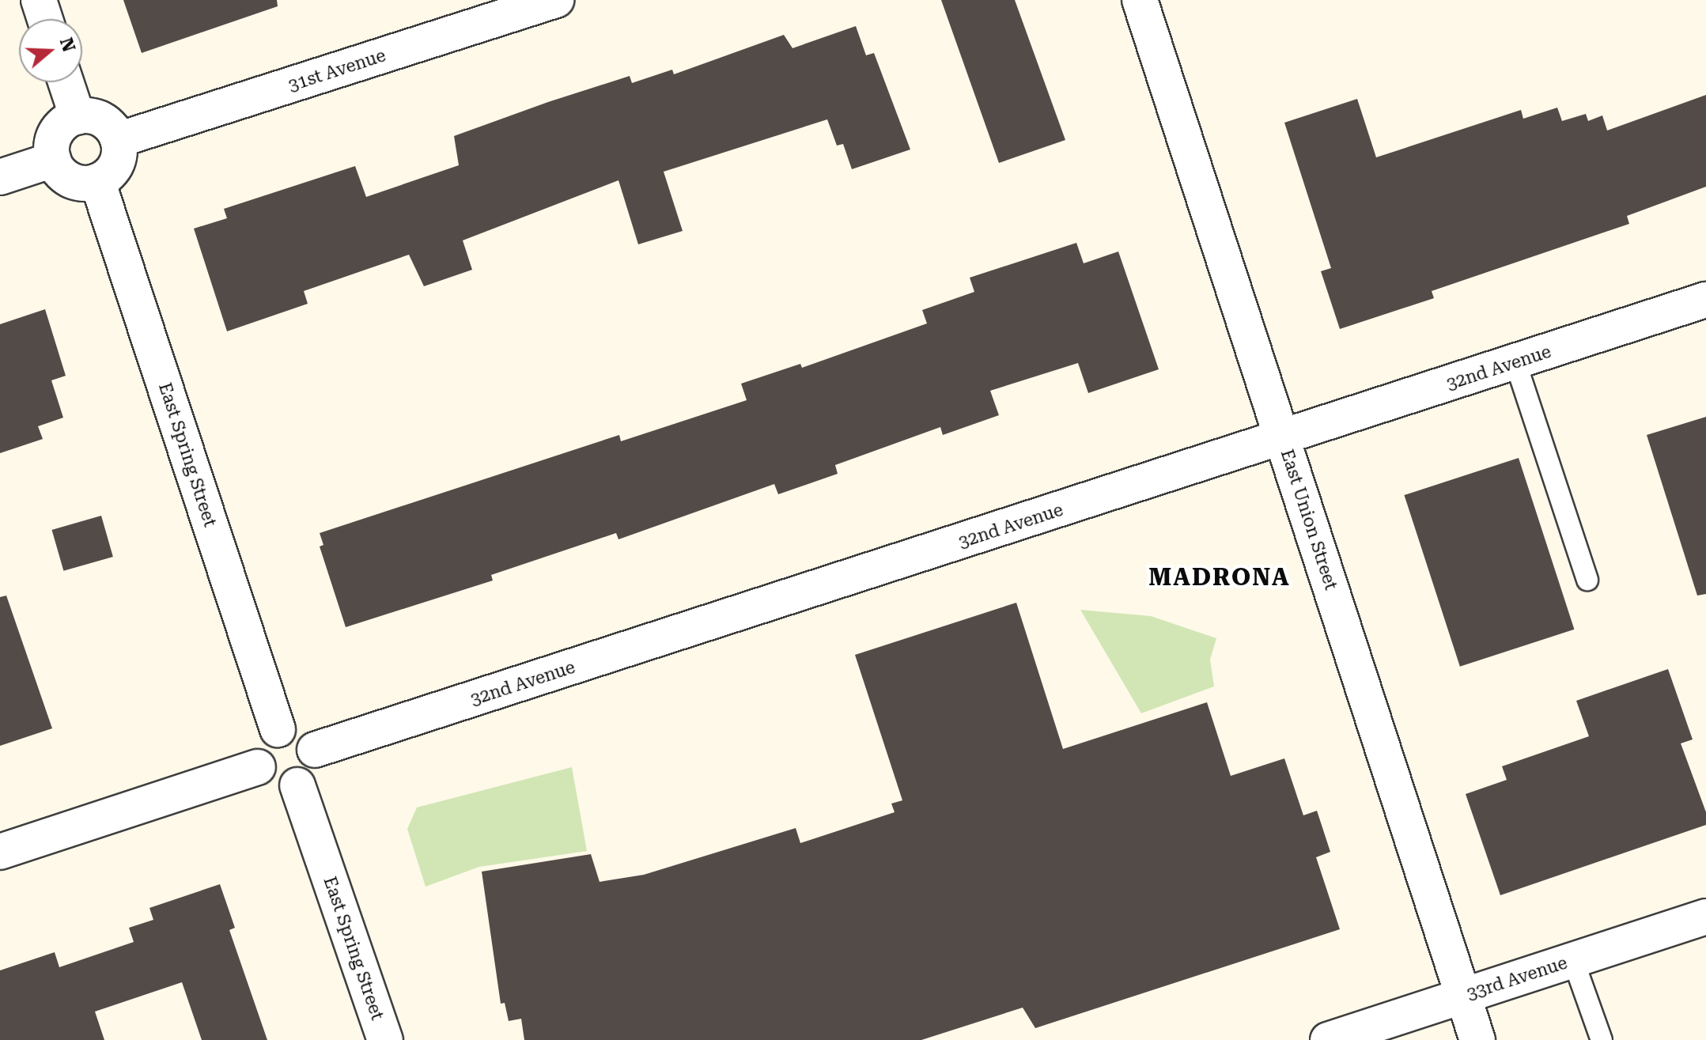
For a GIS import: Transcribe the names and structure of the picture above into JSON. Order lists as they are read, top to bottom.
{
  "streets": {
    "street": [
      "31st Avenue",
      "32nd Avenue",
      "East Spring Street",
      "East Union Street",
      "33rd Avenue"
    ]
  },
  "crossings": [
    ["31st Avenue", "East Spring Street"],
    ["32nd Avenue", "East Spring Street"],
    ["32nd Avenue", "East Union Street"],
    ["East Union Street", "33rd Avenue"]
  ],
  "districts": ["MADRONA"],
  "north": "right"
}
